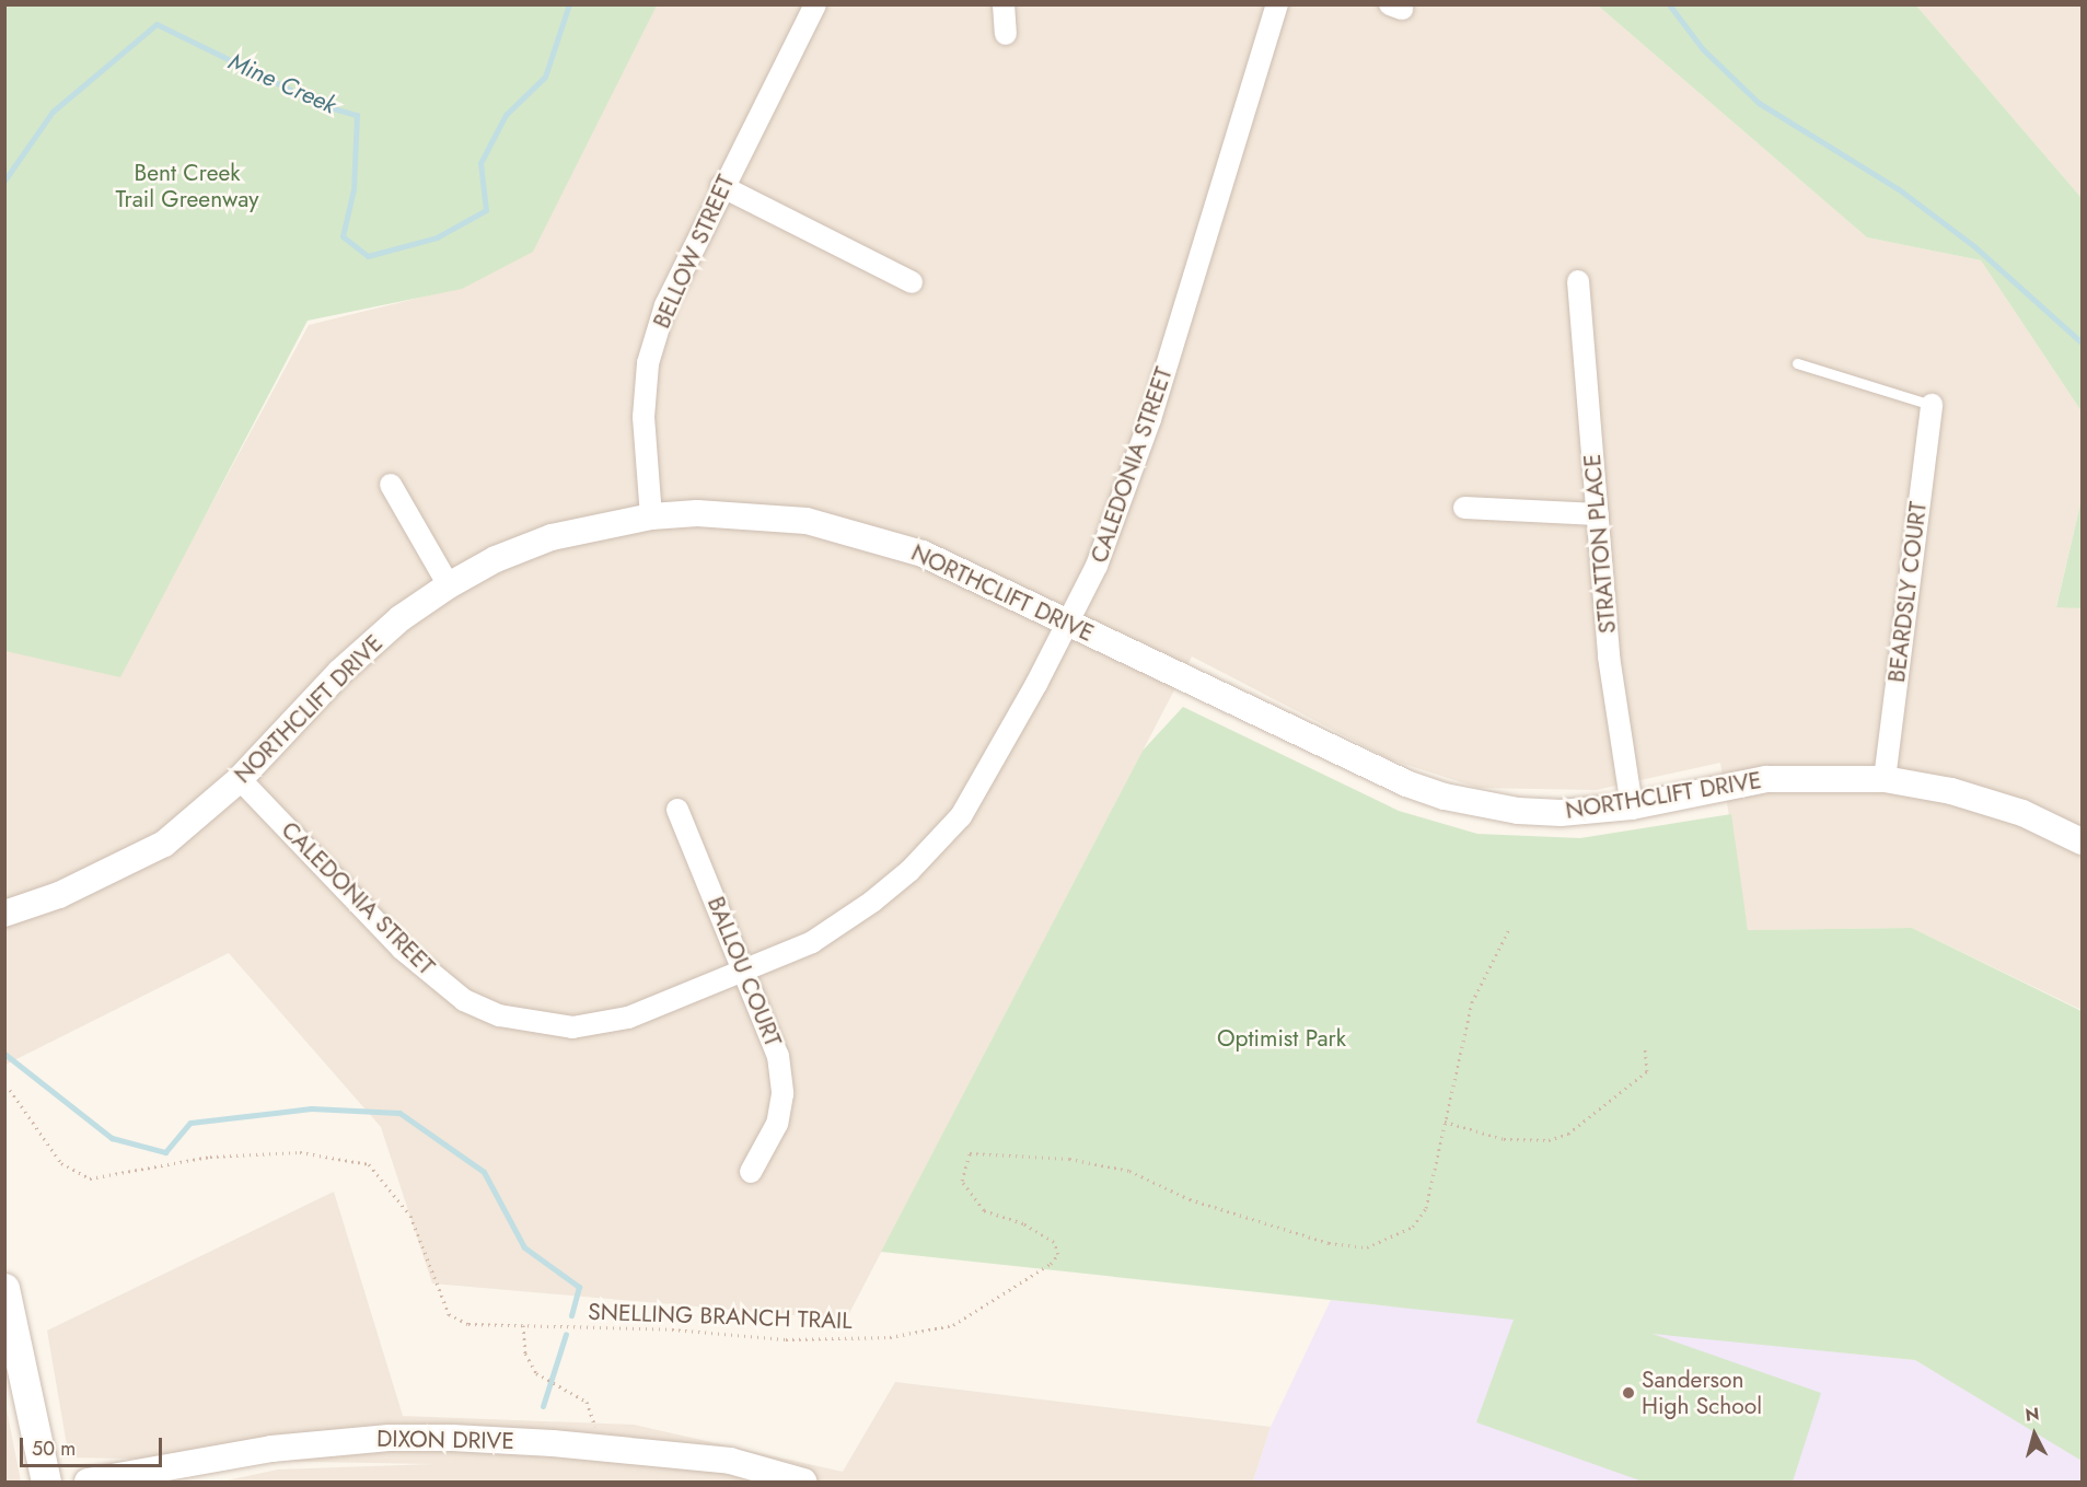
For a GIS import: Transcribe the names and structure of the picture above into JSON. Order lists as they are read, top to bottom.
{
  "streets": {
    "street": [
      "BELLOW STREET",
      "CALEDONIA STREET",
      "STRATTON PLACE",
      "BEARDSLY COURT",
      "NORTHCLIFT DRIVE",
      "BALLOU COURT",
      "DIXON DRIVE"
    ],
    "path": ["SNELLING BRANCH TRAIL"]
  },
  "crossings": [
    ["BELLOW STREET", "NORTHCLIFT DRIVE"],
    ["CALEDONIA STREET", "NORTHCLIFT DRIVE"],
    ["CALEDONIA STREET", "BALLOU COURT"],
    ["STRATTON PLACE", "NORTHCLIFT DRIVE"],
    ["BEARDSLY COURT", "NORTHCLIFT DRIVE"]
  ],
  "water": ["Mine Creek"],
  "parks": ["Bent Creek Trail Greenway", "Optimist Park"],
  "places": ["Sanderson High School"],
  "scale_bar": "50 m",
  "north": "top"
}
